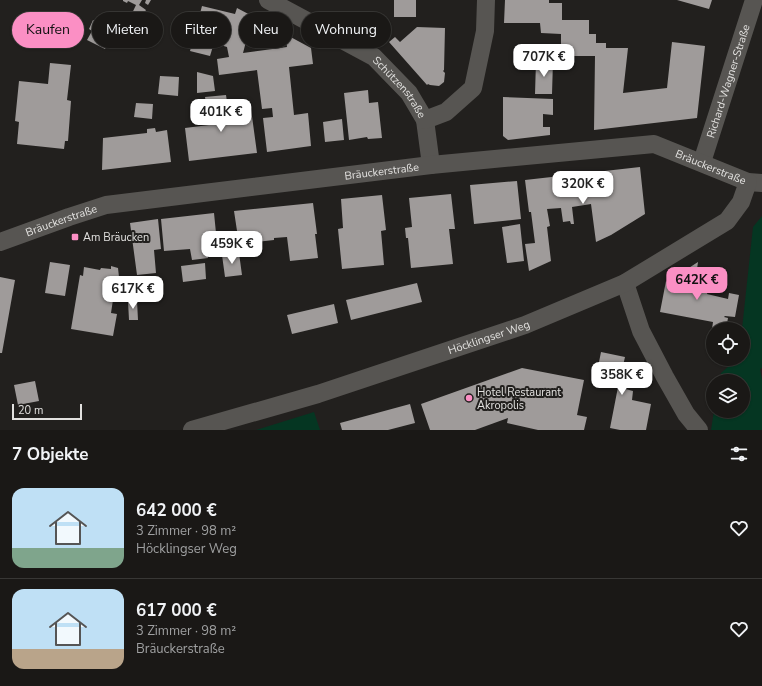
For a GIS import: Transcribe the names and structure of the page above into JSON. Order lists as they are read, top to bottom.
{
  "streets": {
    "street": [
      "Richard-Wagner-Straße",
      "Schützenstraße",
      "Bräuckerstraße",
      "Höcklingser Weg"
    ]
  },
  "crossings": [
    ["Richard-Wagner-Straße", "Bräuckerstraße"],
    ["Schützenstraße", "Bräuckerstraße"],
    ["Bräuckerstraße", "Höcklingser Weg"]
  ],
  "places": {
    "transit": ["Am Bräucken"],
    "other": ["Hotel Restaurant Akropolis"]
  },
  "scale_bar": "20 m",
  "page": {
    "chip": [
      "Kaufen",
      "Mieten",
      "Filter",
      "Neu",
      "Wohnung"
    ],
    "price": [
      "707K €",
      "401K €",
      "320K €",
      "459K €",
      "642K €",
      "617K €",
      "358K €"
    ],
    "scale": "20 m",
    "heading": "7 Objekte",
    "list": [
      {
        "name": "642 000 €",
        "note": "3 Zimmer · 98 m² · Höcklingser Weg"
      },
      {
        "name": "617 000 €",
        "note": "3 Zimmer · 98 m² · Bräuckerstraße"
      }
    ]
  }
}
